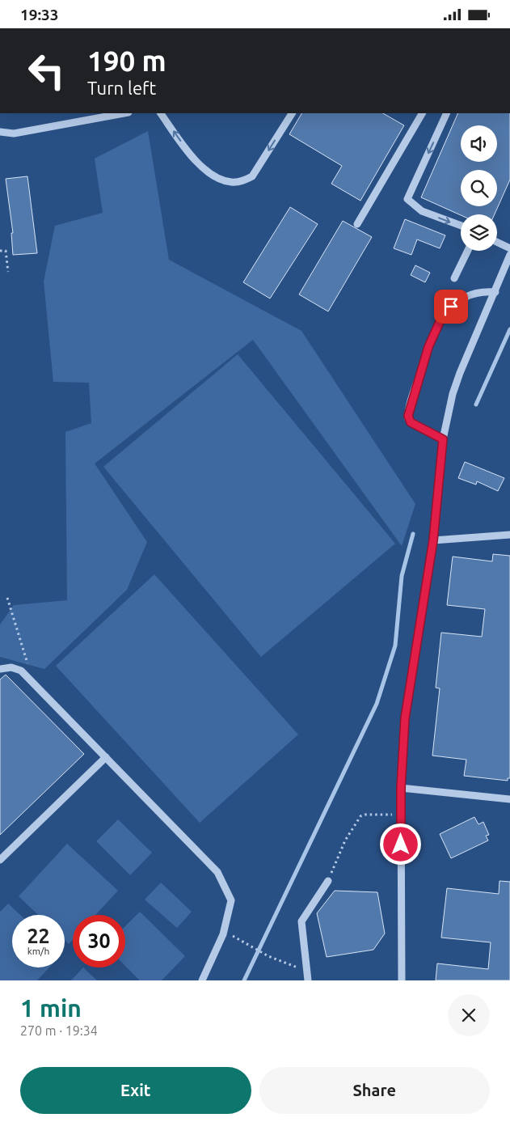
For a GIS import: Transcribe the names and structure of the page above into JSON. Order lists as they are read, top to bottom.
{
  "page": {
    "status": "19:33",
    "turn": ["190 m", "Turn left"],
    "speed": "22 km/h",
    "limit": "30",
    "heading": ["1 min", "270 m · 19:34"],
    "buttons": ["Exit", "Share"]
  }
}
